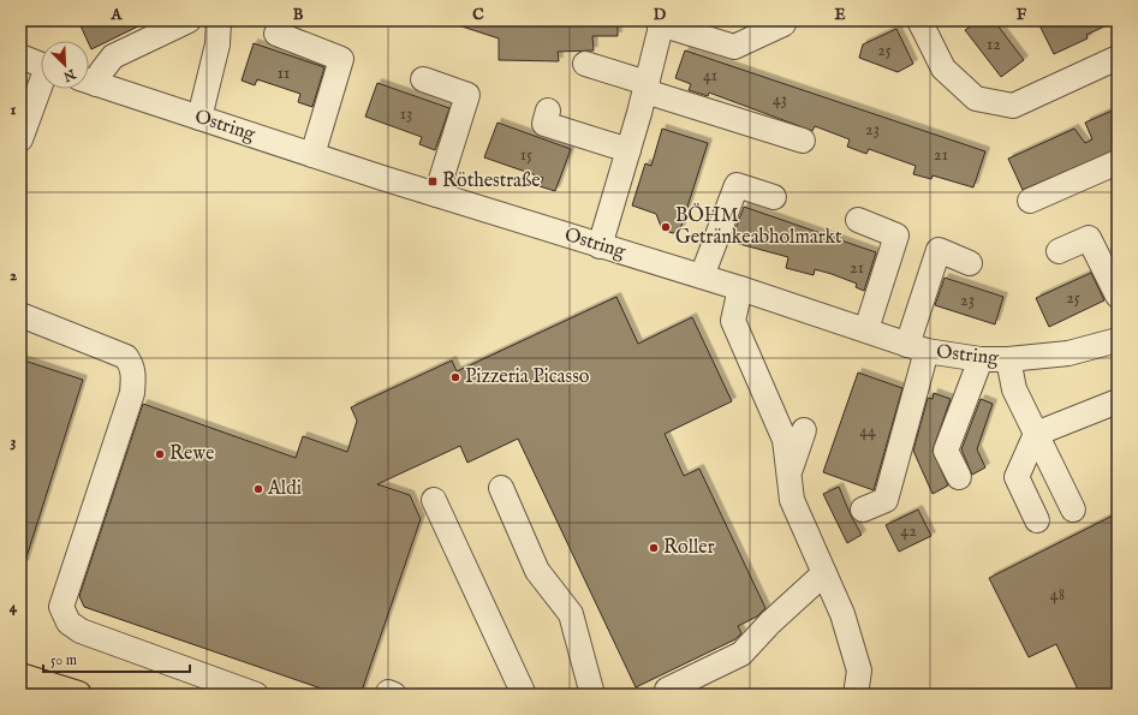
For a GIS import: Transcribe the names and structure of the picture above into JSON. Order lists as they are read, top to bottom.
{
  "streets": {
    "street": ["Ostring"]
  },
  "places": {
    "transit": ["Röthestraße"],
    "other": [
      "BÖHM Getränkeabholmarkt",
      "Pizzeria Picasso",
      "Rewe",
      "Aldi",
      "Roller"
    ]
  },
  "house_numbers": [
    "12",
    "25",
    "11",
    "41",
    "43",
    "13",
    "23",
    "15",
    "21",
    "21",
    "25",
    "23",
    "44",
    "42",
    "48"
  ],
  "scale_bar": "50 m",
  "north": "bottom right",
  "grid": {
    "columns": [
      "A",
      "B",
      "C",
      "D",
      "E",
      "F"
    ],
    "rows": [
      "1",
      "2",
      "3",
      "4"
    ]
  }
}
